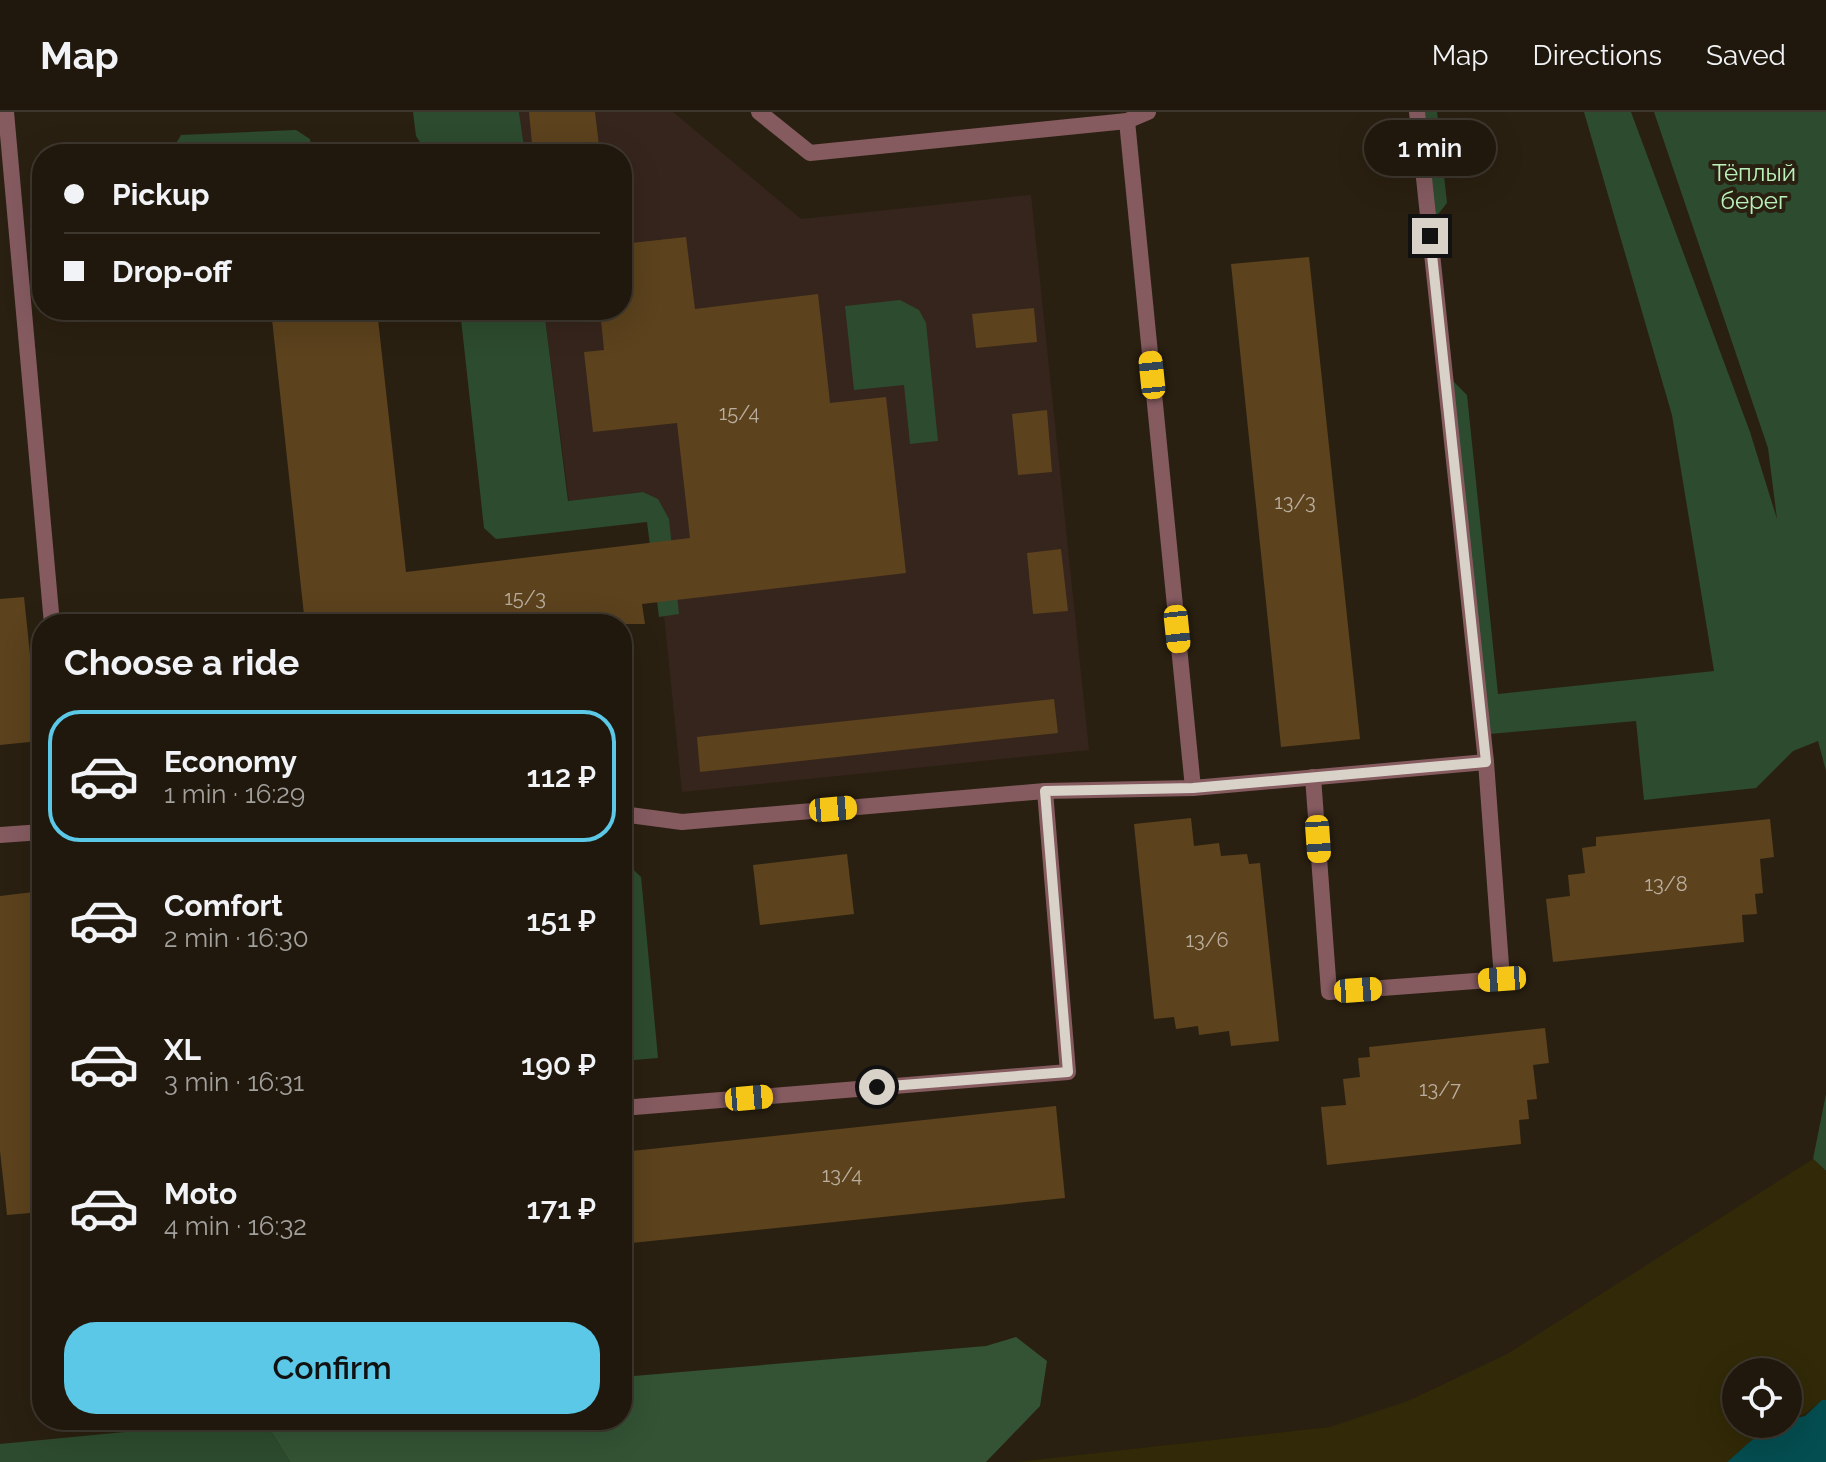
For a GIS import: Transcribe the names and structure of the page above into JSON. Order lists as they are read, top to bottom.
{
  "parks": ["Тёплый берег"],
  "house_numbers": [
    "15/4",
    "13/3",
    "15/3",
    "13/8",
    "13/6",
    "13/7",
    "13/4"
  ],
  "page": {
    "header": "Map",
    "nav": ["Map", "Directions", "Saved"],
    "bubble": "1 min",
    "banner": ["Pickup", "Drop-off"],
    "heading": "Choose a ride",
    "list": [
      {
        "name": "Economy",
        "note": "1 min · 16:29",
        "value": "112 ₽"
      },
      {
        "name": "Comfort",
        "note": "2 min · 16:30",
        "value": "151 ₽"
      },
      {
        "name": "XL",
        "note": "3 min · 16:31",
        "value": "190 ₽"
      },
      {
        "name": "Moto",
        "note": "4 min · 16:32",
        "value": "171 ₽"
      }
    ],
    "buttons": "Confirm"
  }
}
